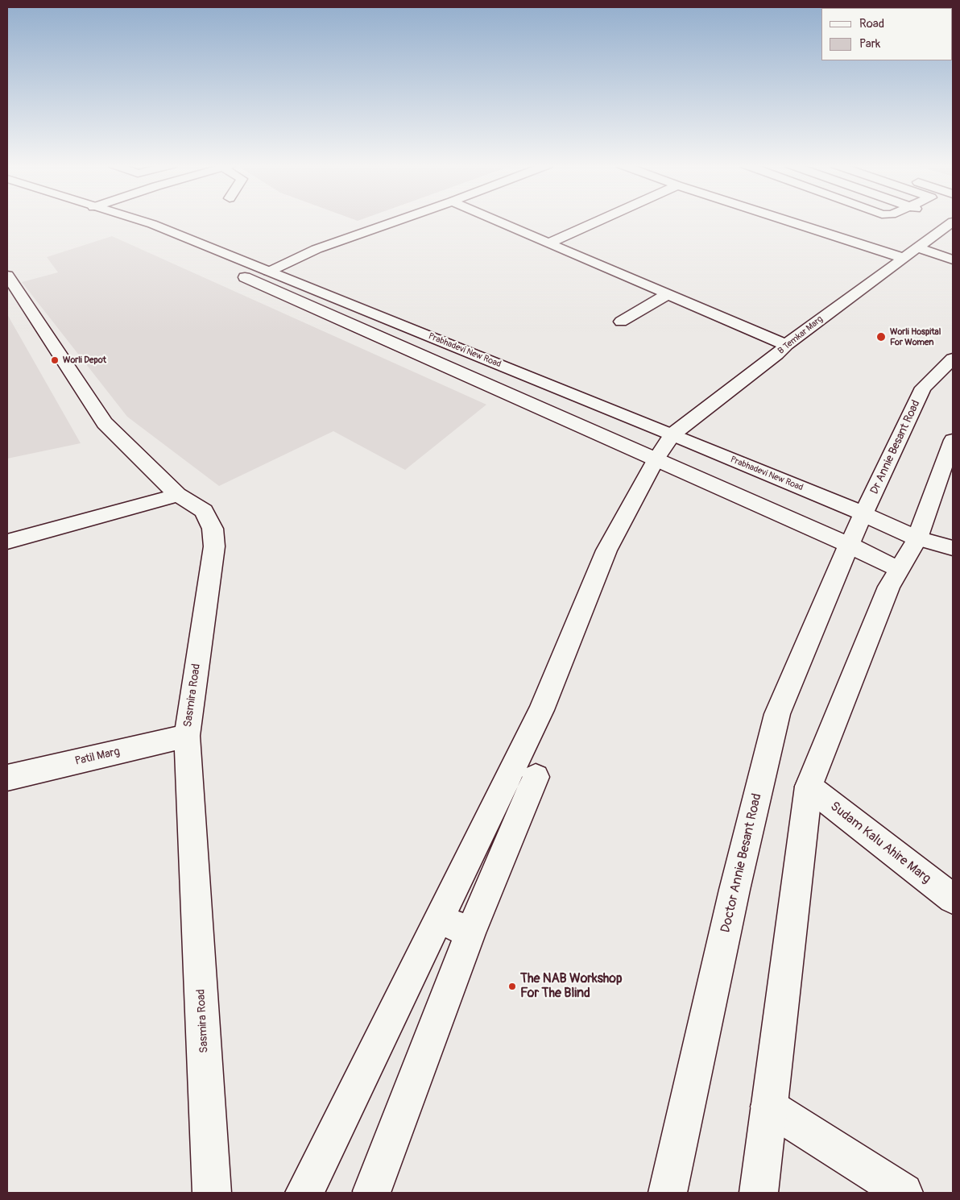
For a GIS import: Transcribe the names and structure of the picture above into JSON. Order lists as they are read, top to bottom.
{
  "streets": {
    "street": [
      "B Temkar Marg",
      "Prabhadevi New Road",
      "Dr Annie Besant Road",
      "Sasmira Road",
      "Patil Marg",
      "Sudam Kalu Ahire Marg",
      "Doctor Annie Besant Road"
    ]
  },
  "crossings": [
    ["B Temkar Marg", "Prabhadevi New Road"],
    ["Prabhadevi New Road", "Dr Annie Besant Road"],
    ["Prabhadevi New Road", "Doctor Annie Besant Road"],
    ["Dr Annie Besant Road", "Doctor Annie Besant Road"],
    ["Sasmira Road", "Patil Marg"]
  ],
  "places": ["Worli Hospital For Women", "Worli Depot", "The NAB Workshop For The Blind"],
  "legend": ["Road", "Park"]
}
